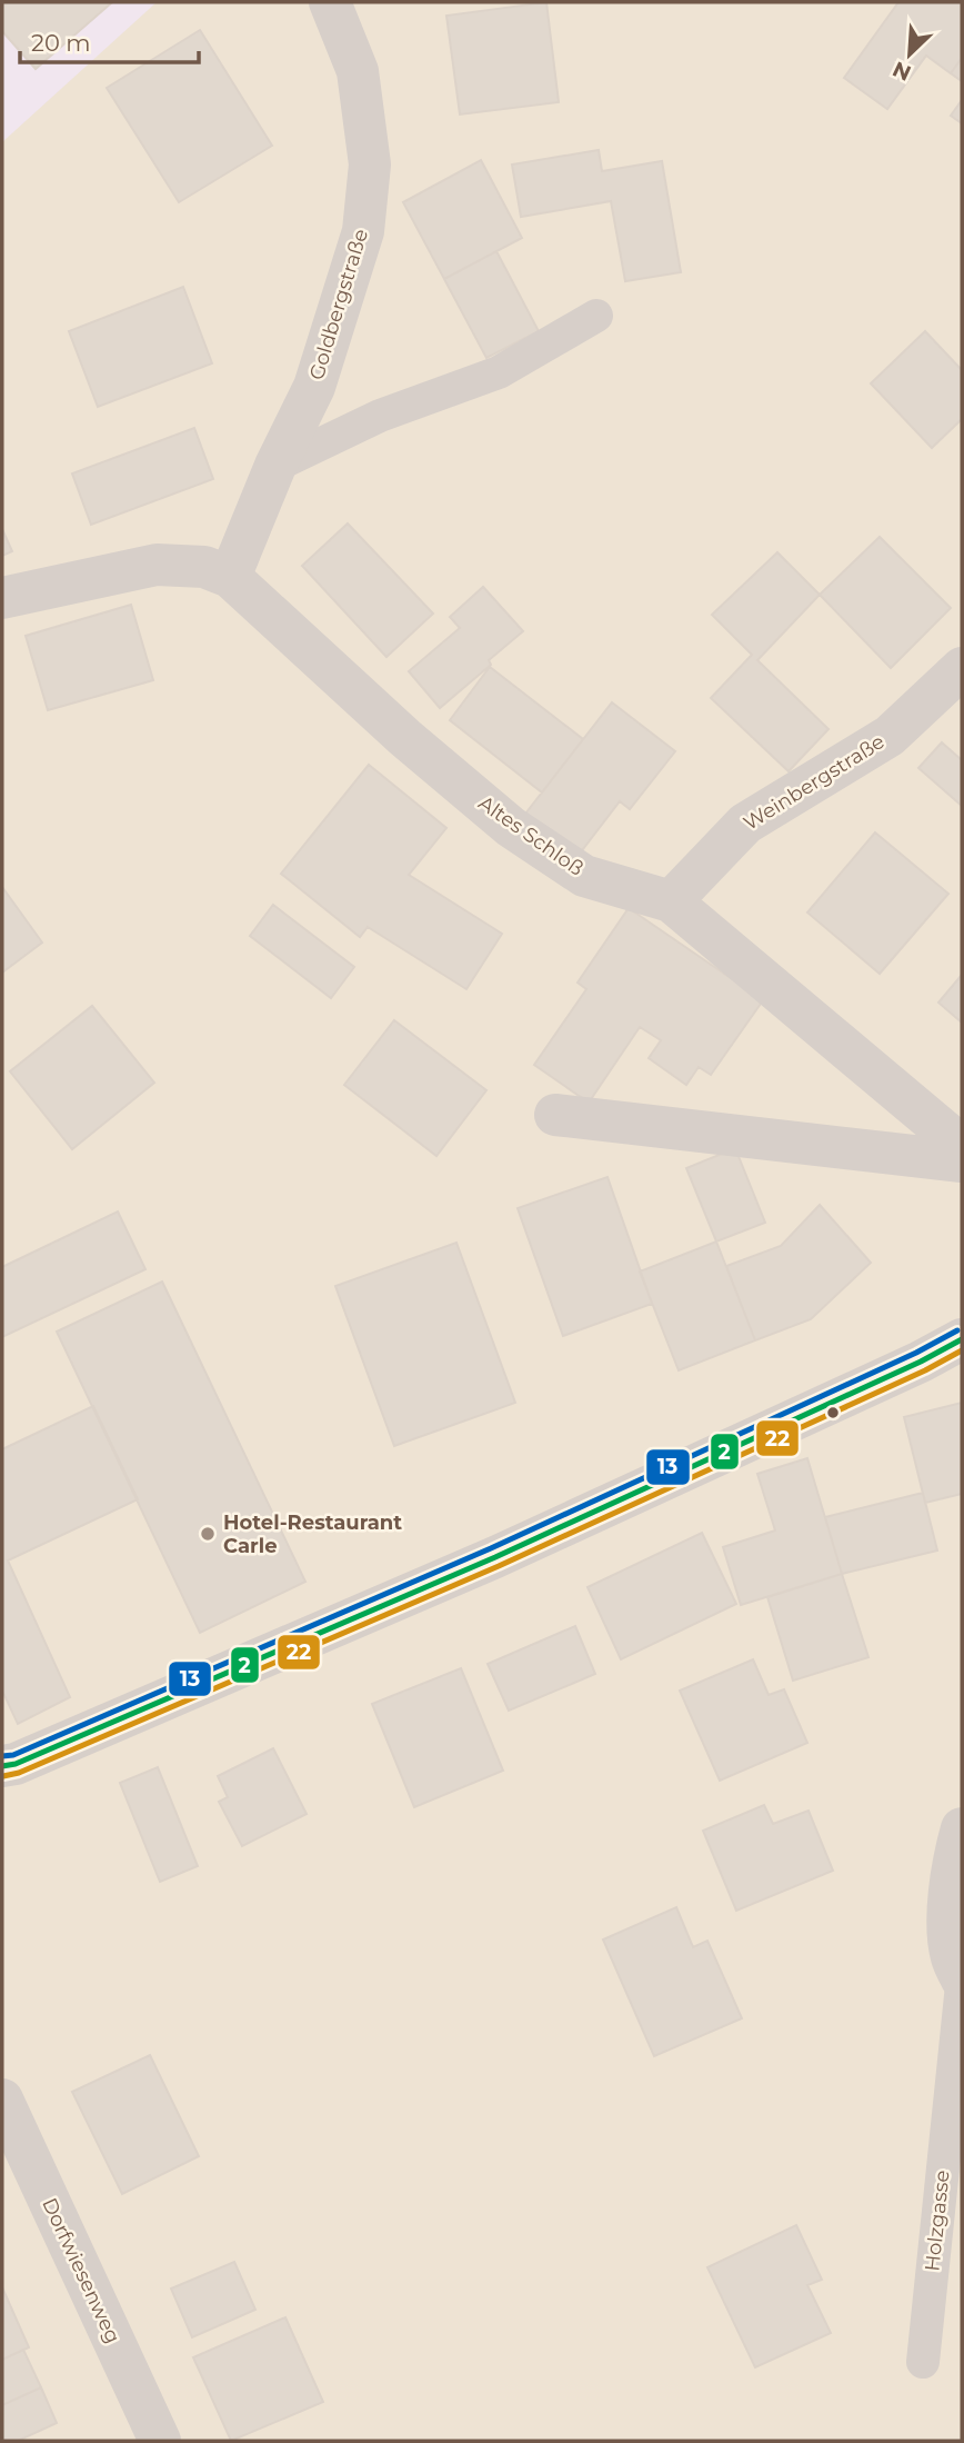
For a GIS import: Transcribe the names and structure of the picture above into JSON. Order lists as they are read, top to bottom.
{
  "streets": {
    "street": [
      "Goldbergstraße",
      "Weinbergstraße",
      "Altes Schloß",
      "Holzgasse",
      "Dorfwiesenweg"
    ]
  },
  "crossings": [
    ["Goldbergstraße", "Altes Schloß"],
    ["Weinbergstraße", "Altes Schloß"]
  ],
  "places": ["Hotel-Restaurant Carle"],
  "lines": ["transit line 13", "transit line 2", "transit line 22"],
  "scale_bar": "20 m",
  "north": "bottom left"
}
